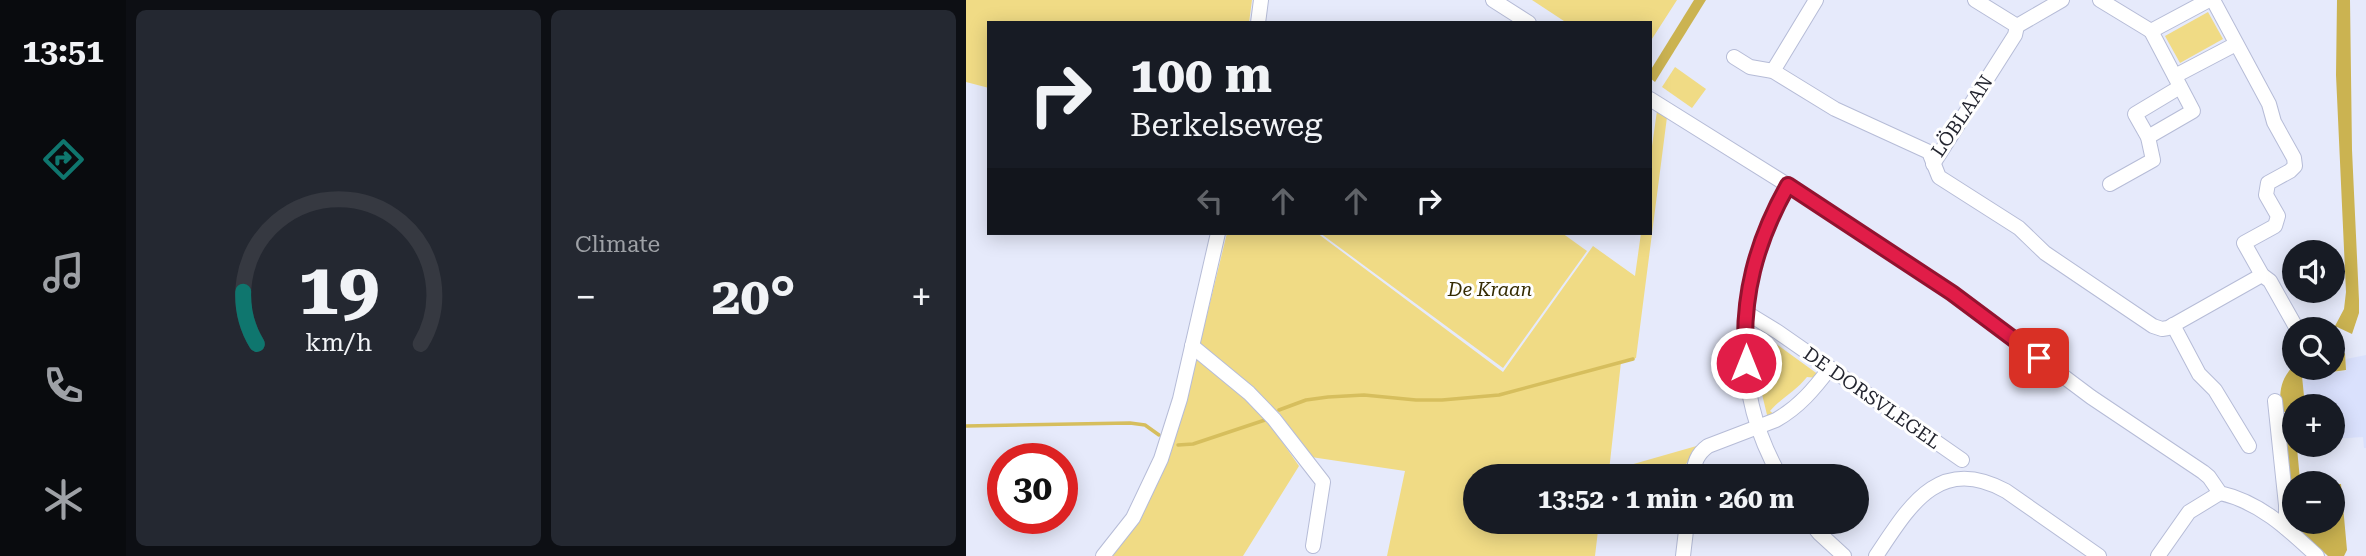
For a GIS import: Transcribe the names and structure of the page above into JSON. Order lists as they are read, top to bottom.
{
  "streets": {
    "street": ["LÖBLAAN", "DE DORSVLEGEL"]
  },
  "parks": ["De Kraan"],
  "page": {
    "tabs": "13:51",
    "tile": "Climate",
    "turn": ["100 m", "Berkelseweg"],
    "map_buttons": ["+", "−"],
    "heat": ["−", "20°", "+"],
    "limit": "30",
    "trip": "13:52 · 1 min · 260 m",
    "gauge": ["19", "km/h"]
  }
}
